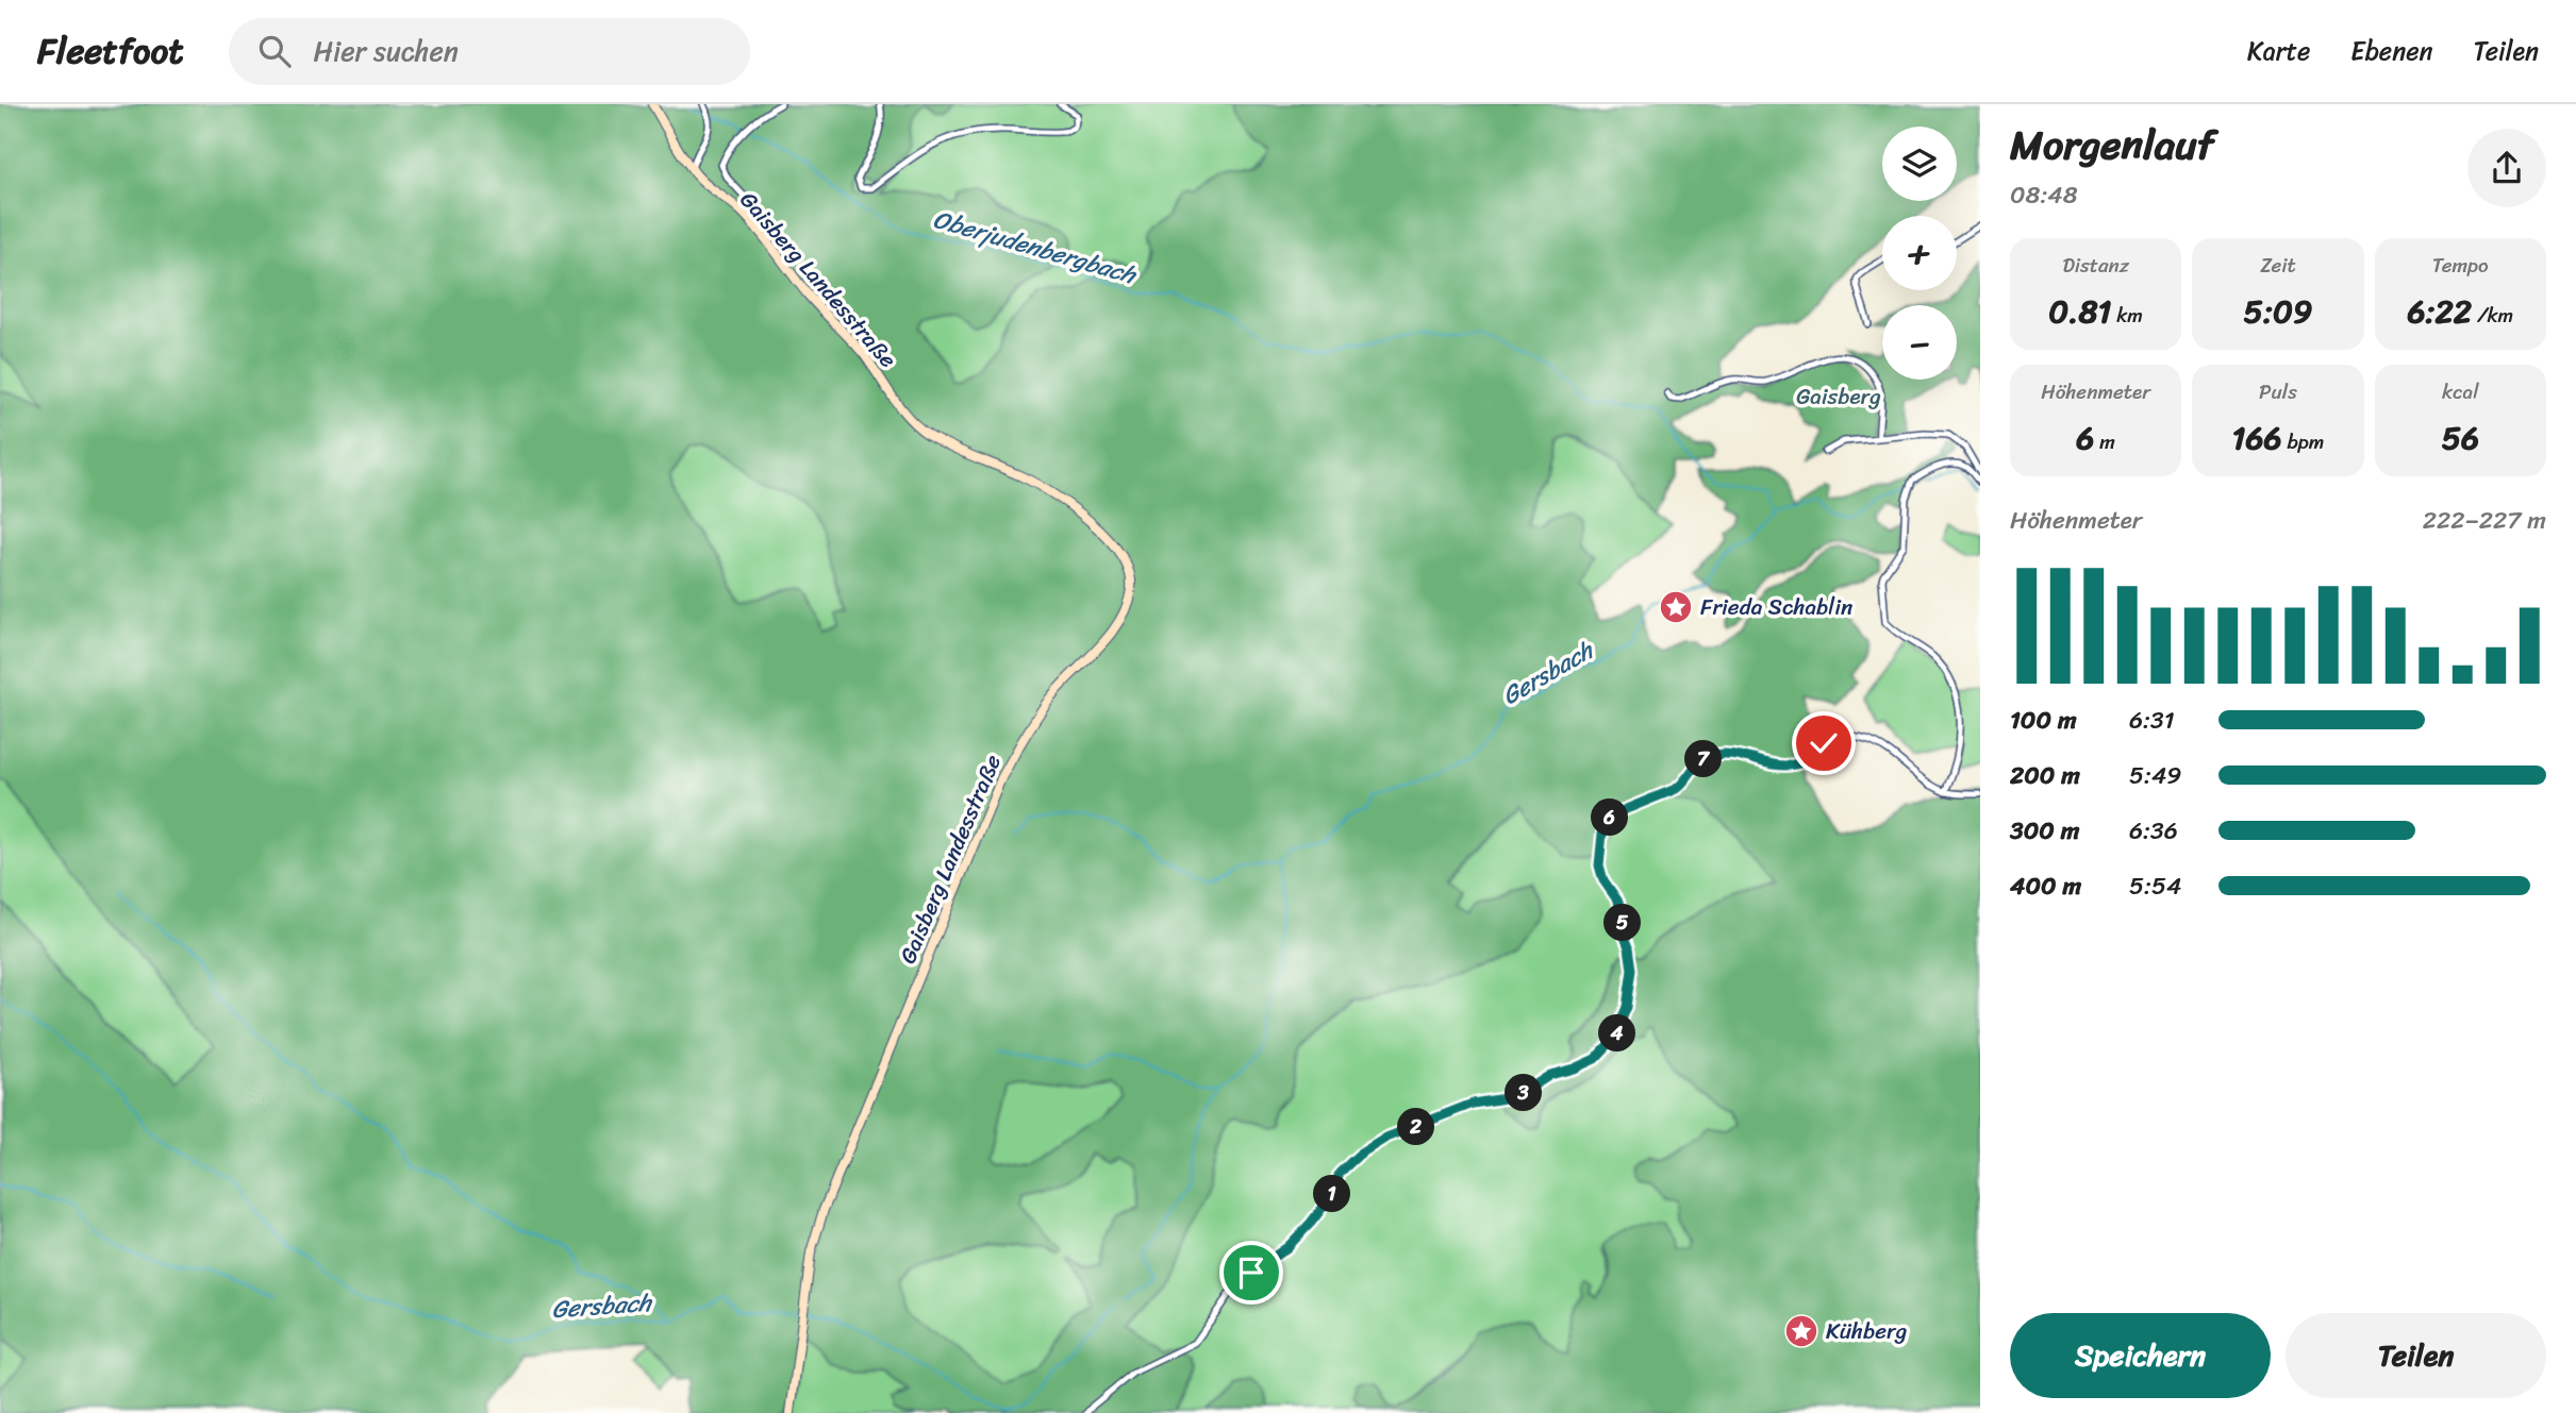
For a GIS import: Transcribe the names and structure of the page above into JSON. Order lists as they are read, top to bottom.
{
  "streets": {
    "main road": ["Gaisberg Landesstraße"]
  },
  "water": ["Oberjudenbergbach", "Gersbach"],
  "parks": ["Gaisberg"],
  "places": {
    "place": ["Frieda Schablin", "Kühberg"]
  },
  "page": {
    "header": "Fleetfoot",
    "search": "Hier suchen",
    "nav": ["Karte", "Ebenen", "Teilen"],
    "heading": ["Morgenlauf", "08:48"],
    "map_buttons": ["+", "−"],
    "stats": [
      ["Distanz", "0.81 km"],
      ["Zeit", "5:09"],
      ["Tempo", "6:22 /km"],
      ["Höhenmeter", "6 m"],
      ["Puls", "166 bpm"],
      ["kcal", "56"]
    ],
    "chart": ["Höhenmeter", "222–227 m"],
    "list": [
      {
        "name": "100 m",
        "note": "6:31"
      },
      {
        "name": "200 m",
        "note": "5:49"
      },
      {
        "name": "300 m",
        "note": "6:36"
      },
      {
        "name": "400 m",
        "note": "5:54"
      }
    ],
    "pins": [
      "7",
      "6",
      "5",
      "4",
      "3",
      "2",
      "1"
    ],
    "buttons": ["Speichern", "Teilen"]
  }
}
